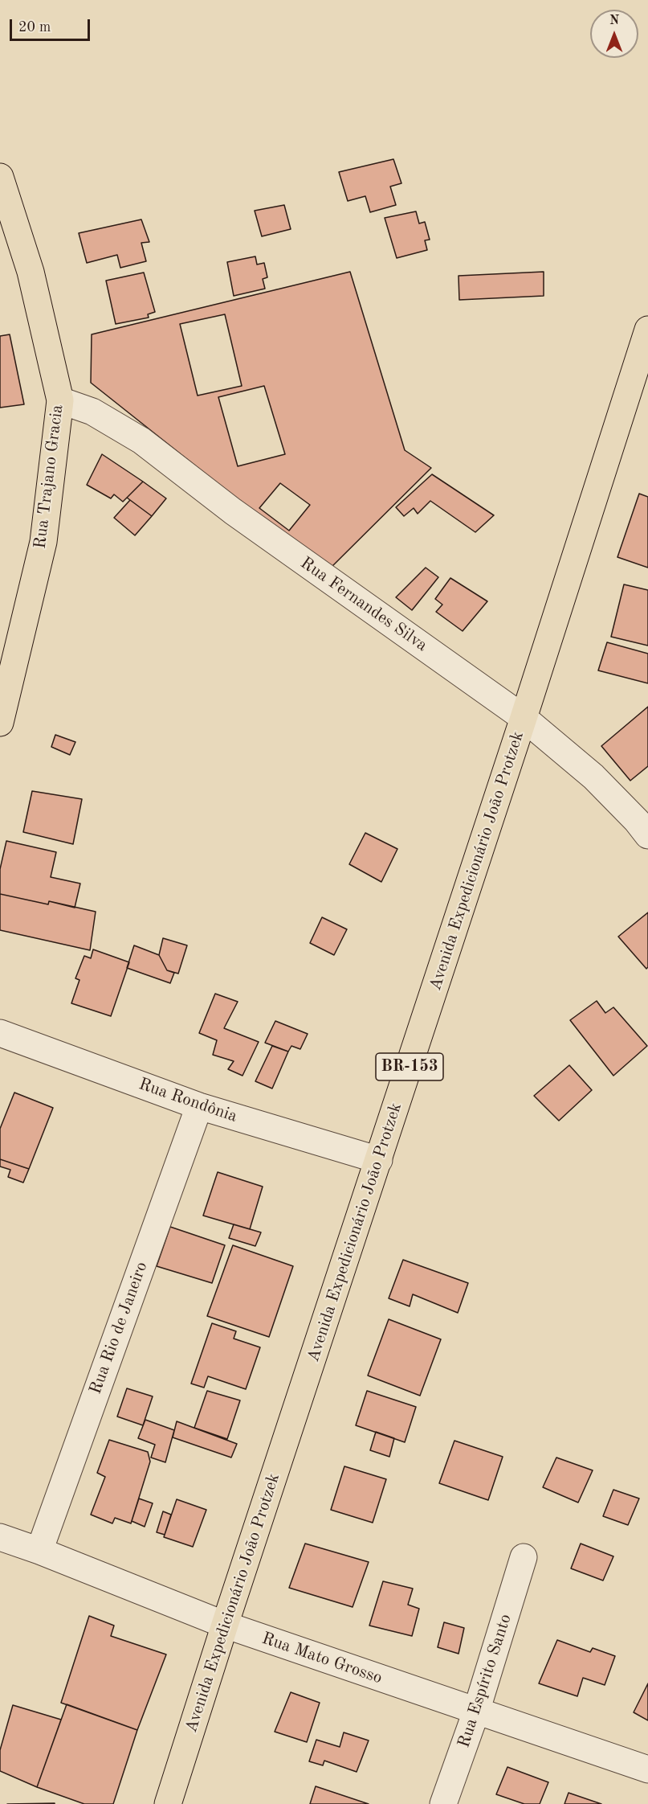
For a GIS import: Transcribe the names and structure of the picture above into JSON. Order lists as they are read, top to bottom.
{
  "streets": {
    "main road": ["Rua Trajano Gracia", "Avenida Expedicionário João Protzek", "BR-153"],
    "street": [
      "Rua Fernandes Silva",
      "Rua Rondônia",
      "Rua Rio de Janeiro",
      "Rua Mato Grosso",
      "Rua Espírito Santo"
    ]
  },
  "crossings": [
    ["Rua Trajano Gracia", "Rua Fernandes Silva"],
    ["Rua Fernandes Silva", "Avenida Expedicionário João Protzek"],
    ["Avenida Expedicionário João Protzek", "Rua Rondônia"],
    ["Avenida Expedicionário João Protzek", "Rua Mato Grosso"],
    ["Rua Rondônia", "Rua Rio de Janeiro"],
    ["Rua Rio de Janeiro", "Rua Mato Grosso"],
    ["Rua Mato Grosso", "Rua Espírito Santo"]
  ],
  "scale_bar": "20 m",
  "north": "top"
}
